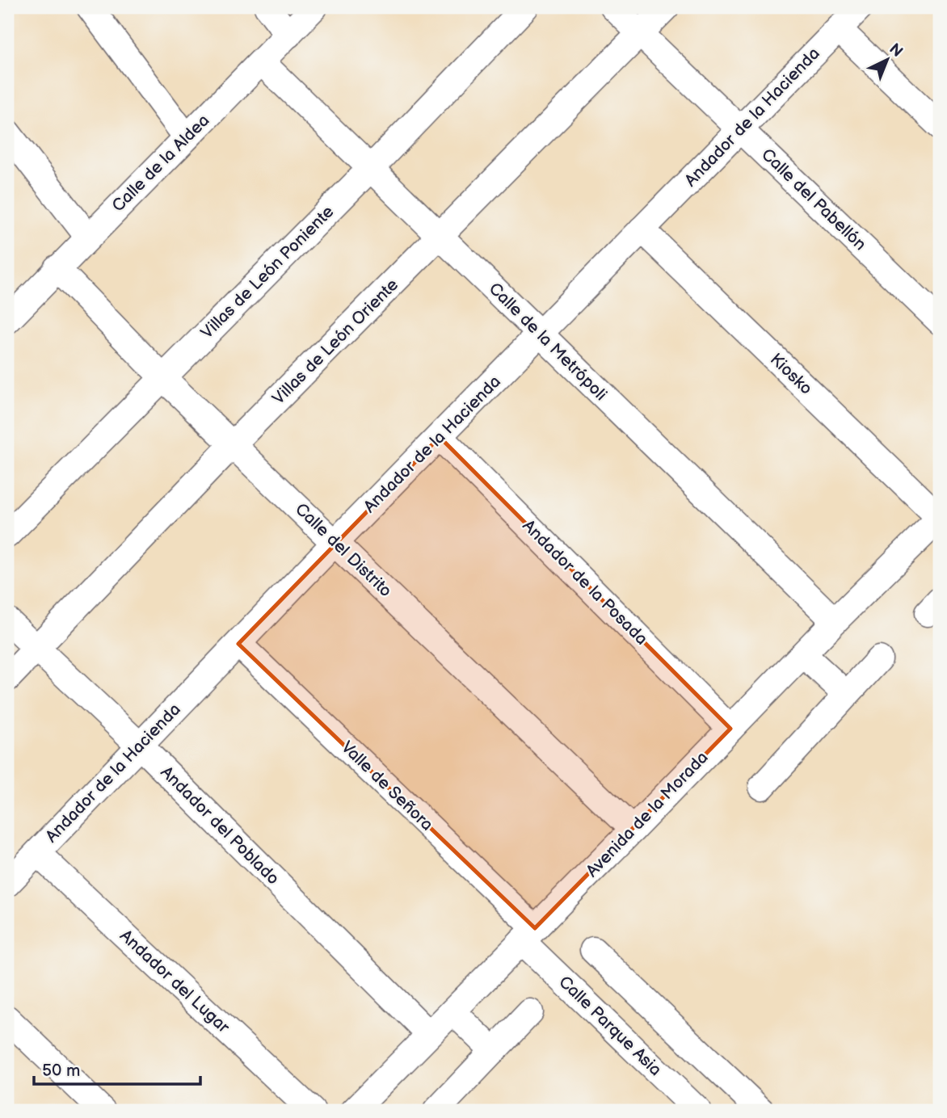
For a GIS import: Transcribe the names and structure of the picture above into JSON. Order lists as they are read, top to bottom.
{
  "streets": {
    "street": [
      "Andador de la Hacienda",
      "Calle de la Aldea",
      "Calle del Pabellón",
      "Villas de León Poniente",
      "Villas de León Oriente",
      "Calle de la Metrópoli",
      "Kiosko",
      "Calle del Distrito",
      "Andador de la Posada",
      "Valle de Señora",
      "Avenida de la Morada",
      "Andador del Poblado",
      "Andador del Lugar",
      "Calle Parque Asia"
    ]
  },
  "crossings": [
    ["Andador de la Hacienda", "Calle del Pabellón"],
    ["Andador de la Hacienda", "Calle de la Metrópoli"],
    ["Andador de la Hacienda", "Kiosko"],
    ["Andador de la Hacienda", "Calle del Distrito"],
    ["Andador de la Hacienda", "Andador de la Posada"],
    ["Andador de la Hacienda", "Valle de Señora"],
    ["Andador de la Hacienda", "Andador del Poblado"],
    ["Andador de la Hacienda", "Andador del Lugar"],
    ["Calle de la Aldea", "Calle de la Metrópoli"],
    ["Calle de la Aldea", "Calle del Distrito"],
    ["Calle del Pabellón", "Villas de León Oriente"],
    ["Villas de León Poniente", "Calle de la Metrópoli"],
    ["Villas de León Poniente", "Calle del Distrito"],
    ["Villas de León Oriente", "Calle de la Metrópoli"],
    ["Villas de León Oriente", "Calle del Distrito"],
    ["Villas de León Oriente", "Andador del Poblado"],
    ["Calle de la Metrópoli", "Avenida de la Morada"],
    ["Kiosko", "Avenida de la Morada"],
    ["Calle del Distrito", "Avenida de la Morada"],
    ["Andador de la Posada", "Avenida de la Morada"],
    ["Valle de Señora", "Avenida de la Morada"],
    ["Valle de Señora", "Calle Parque Asia"],
    ["Avenida de la Morada", "Andador del Poblado"],
    ["Avenida de la Morada", "Calle Parque Asia"]
  ],
  "scale_bar": "50 m",
  "north": "top right"
}
